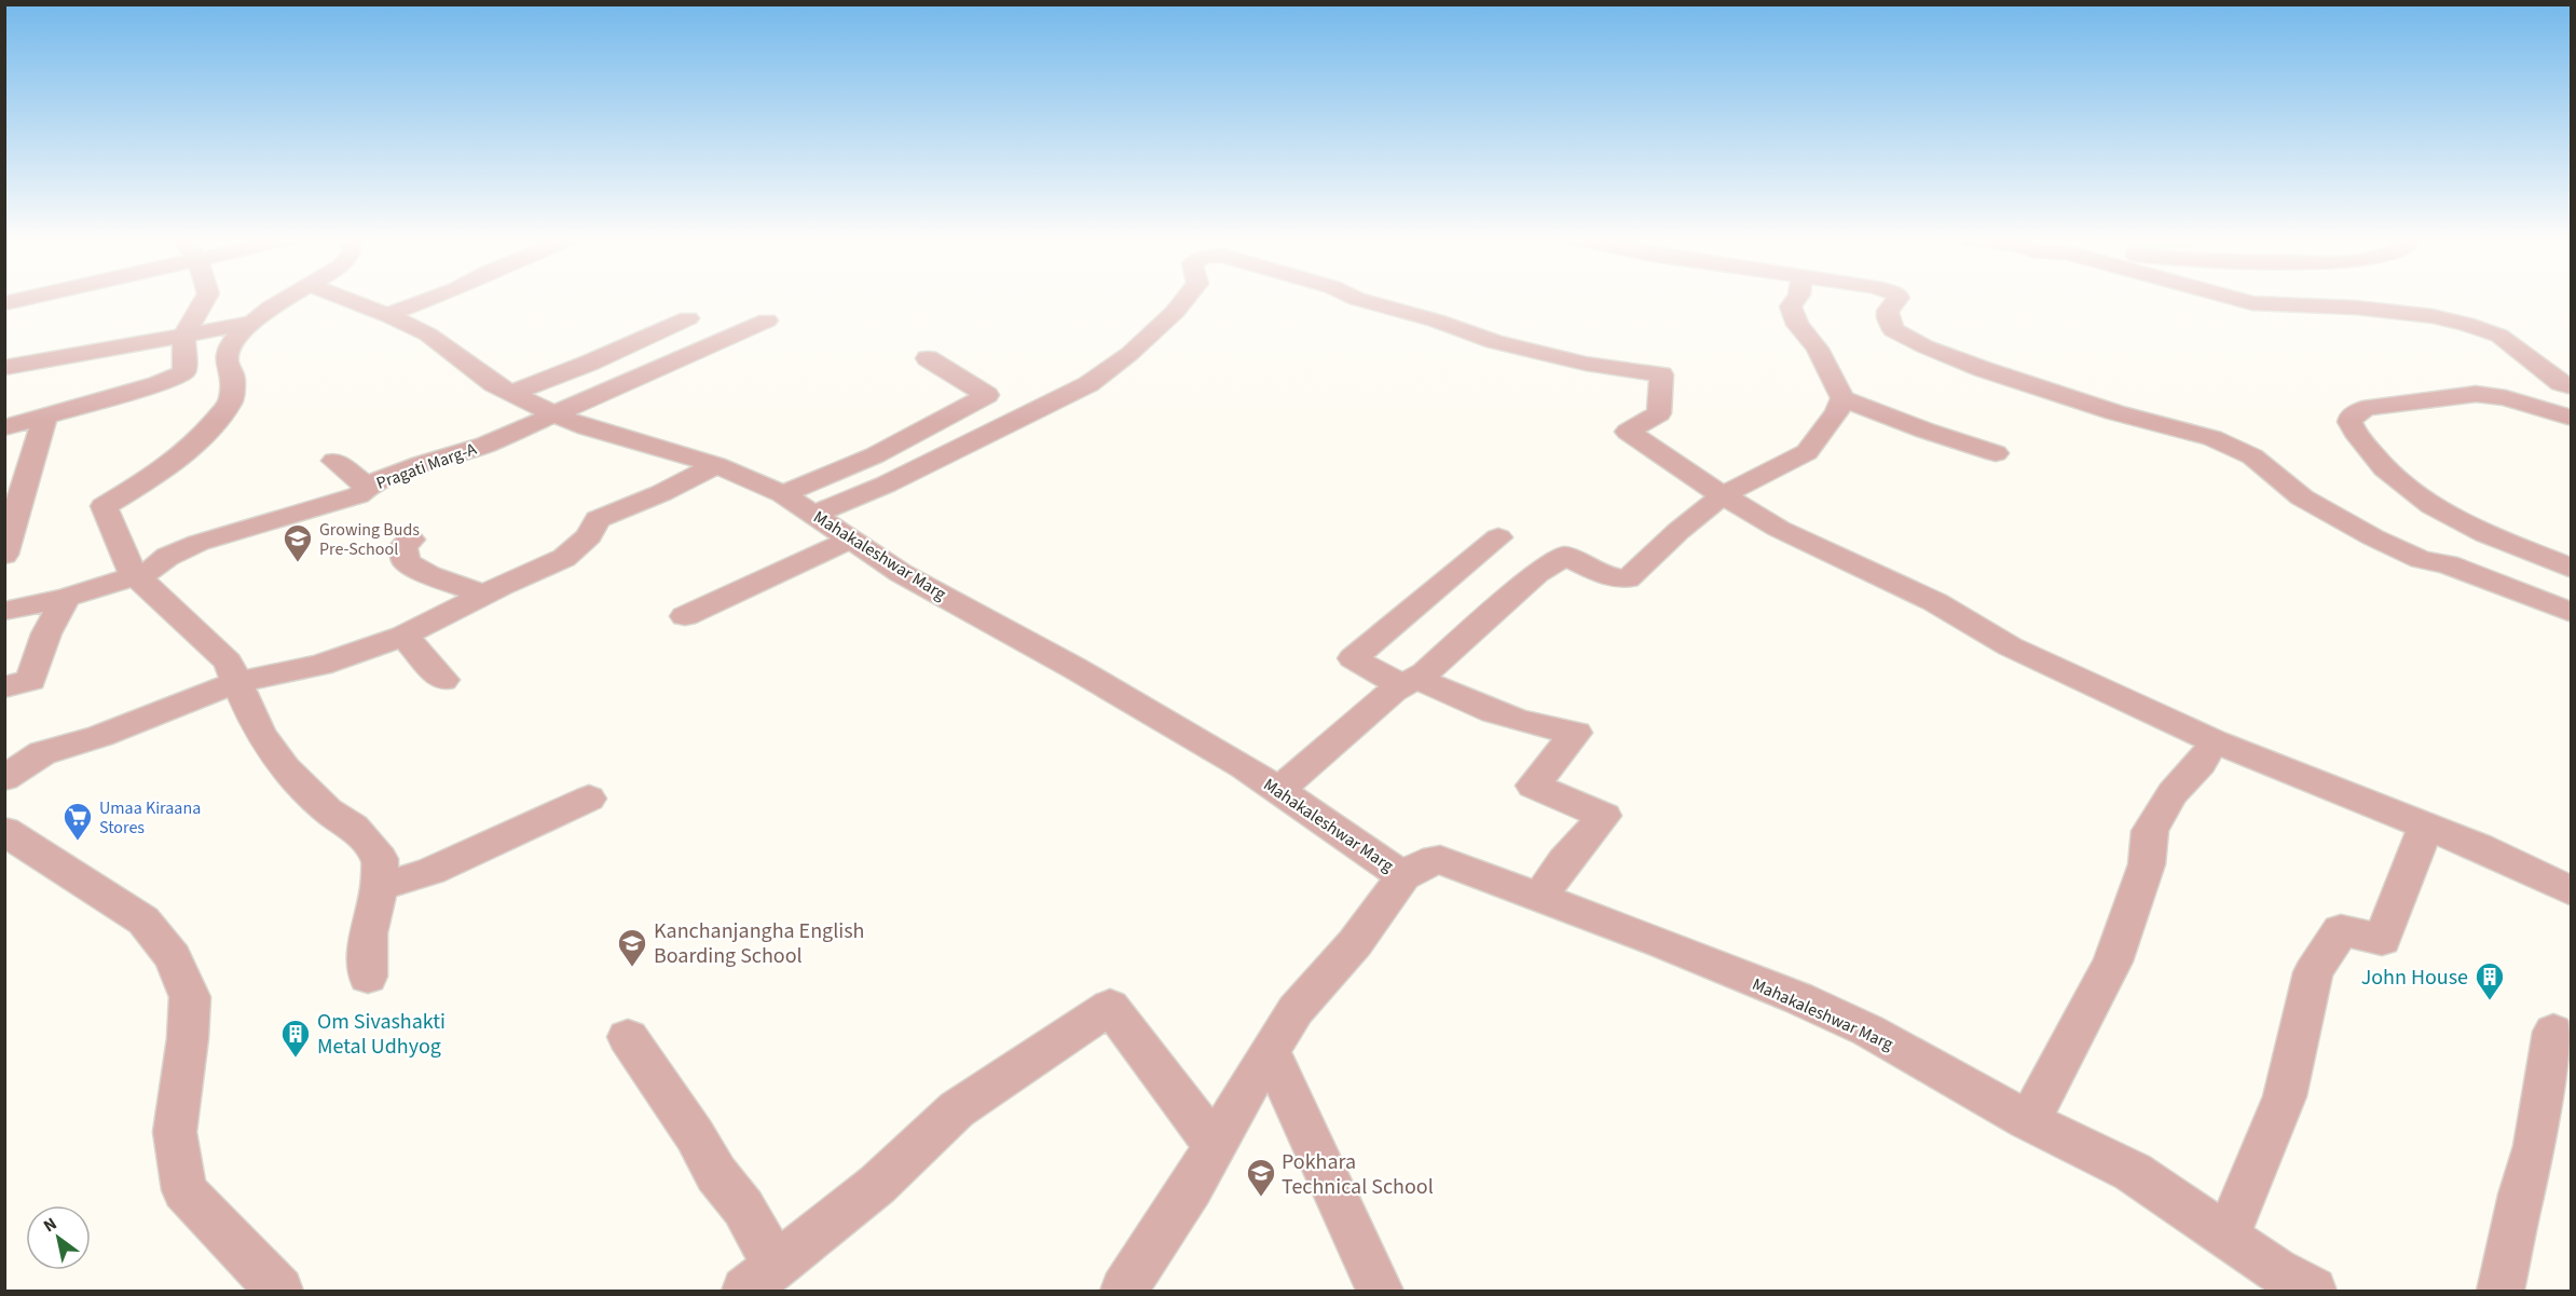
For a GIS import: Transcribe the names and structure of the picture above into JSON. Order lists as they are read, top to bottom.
{
  "streets": {
    "street": ["Pragati Marg-A", "Mahakaleshwar Marg"]
  },
  "crossings": [
    ["Pragati Marg-A", "Mahakaleshwar Marg"]
  ],
  "places": {
    "school or university": ["Growing Buds Pre-School", "Kanchanjangha English Boarding School", "Pokhara Technical School"],
    "supermarket": ["Umaa Kiraana Stores"],
    "building": ["John House", "Om Sivashakti Metal Udhyog"]
  },
  "north": "top left"
}
